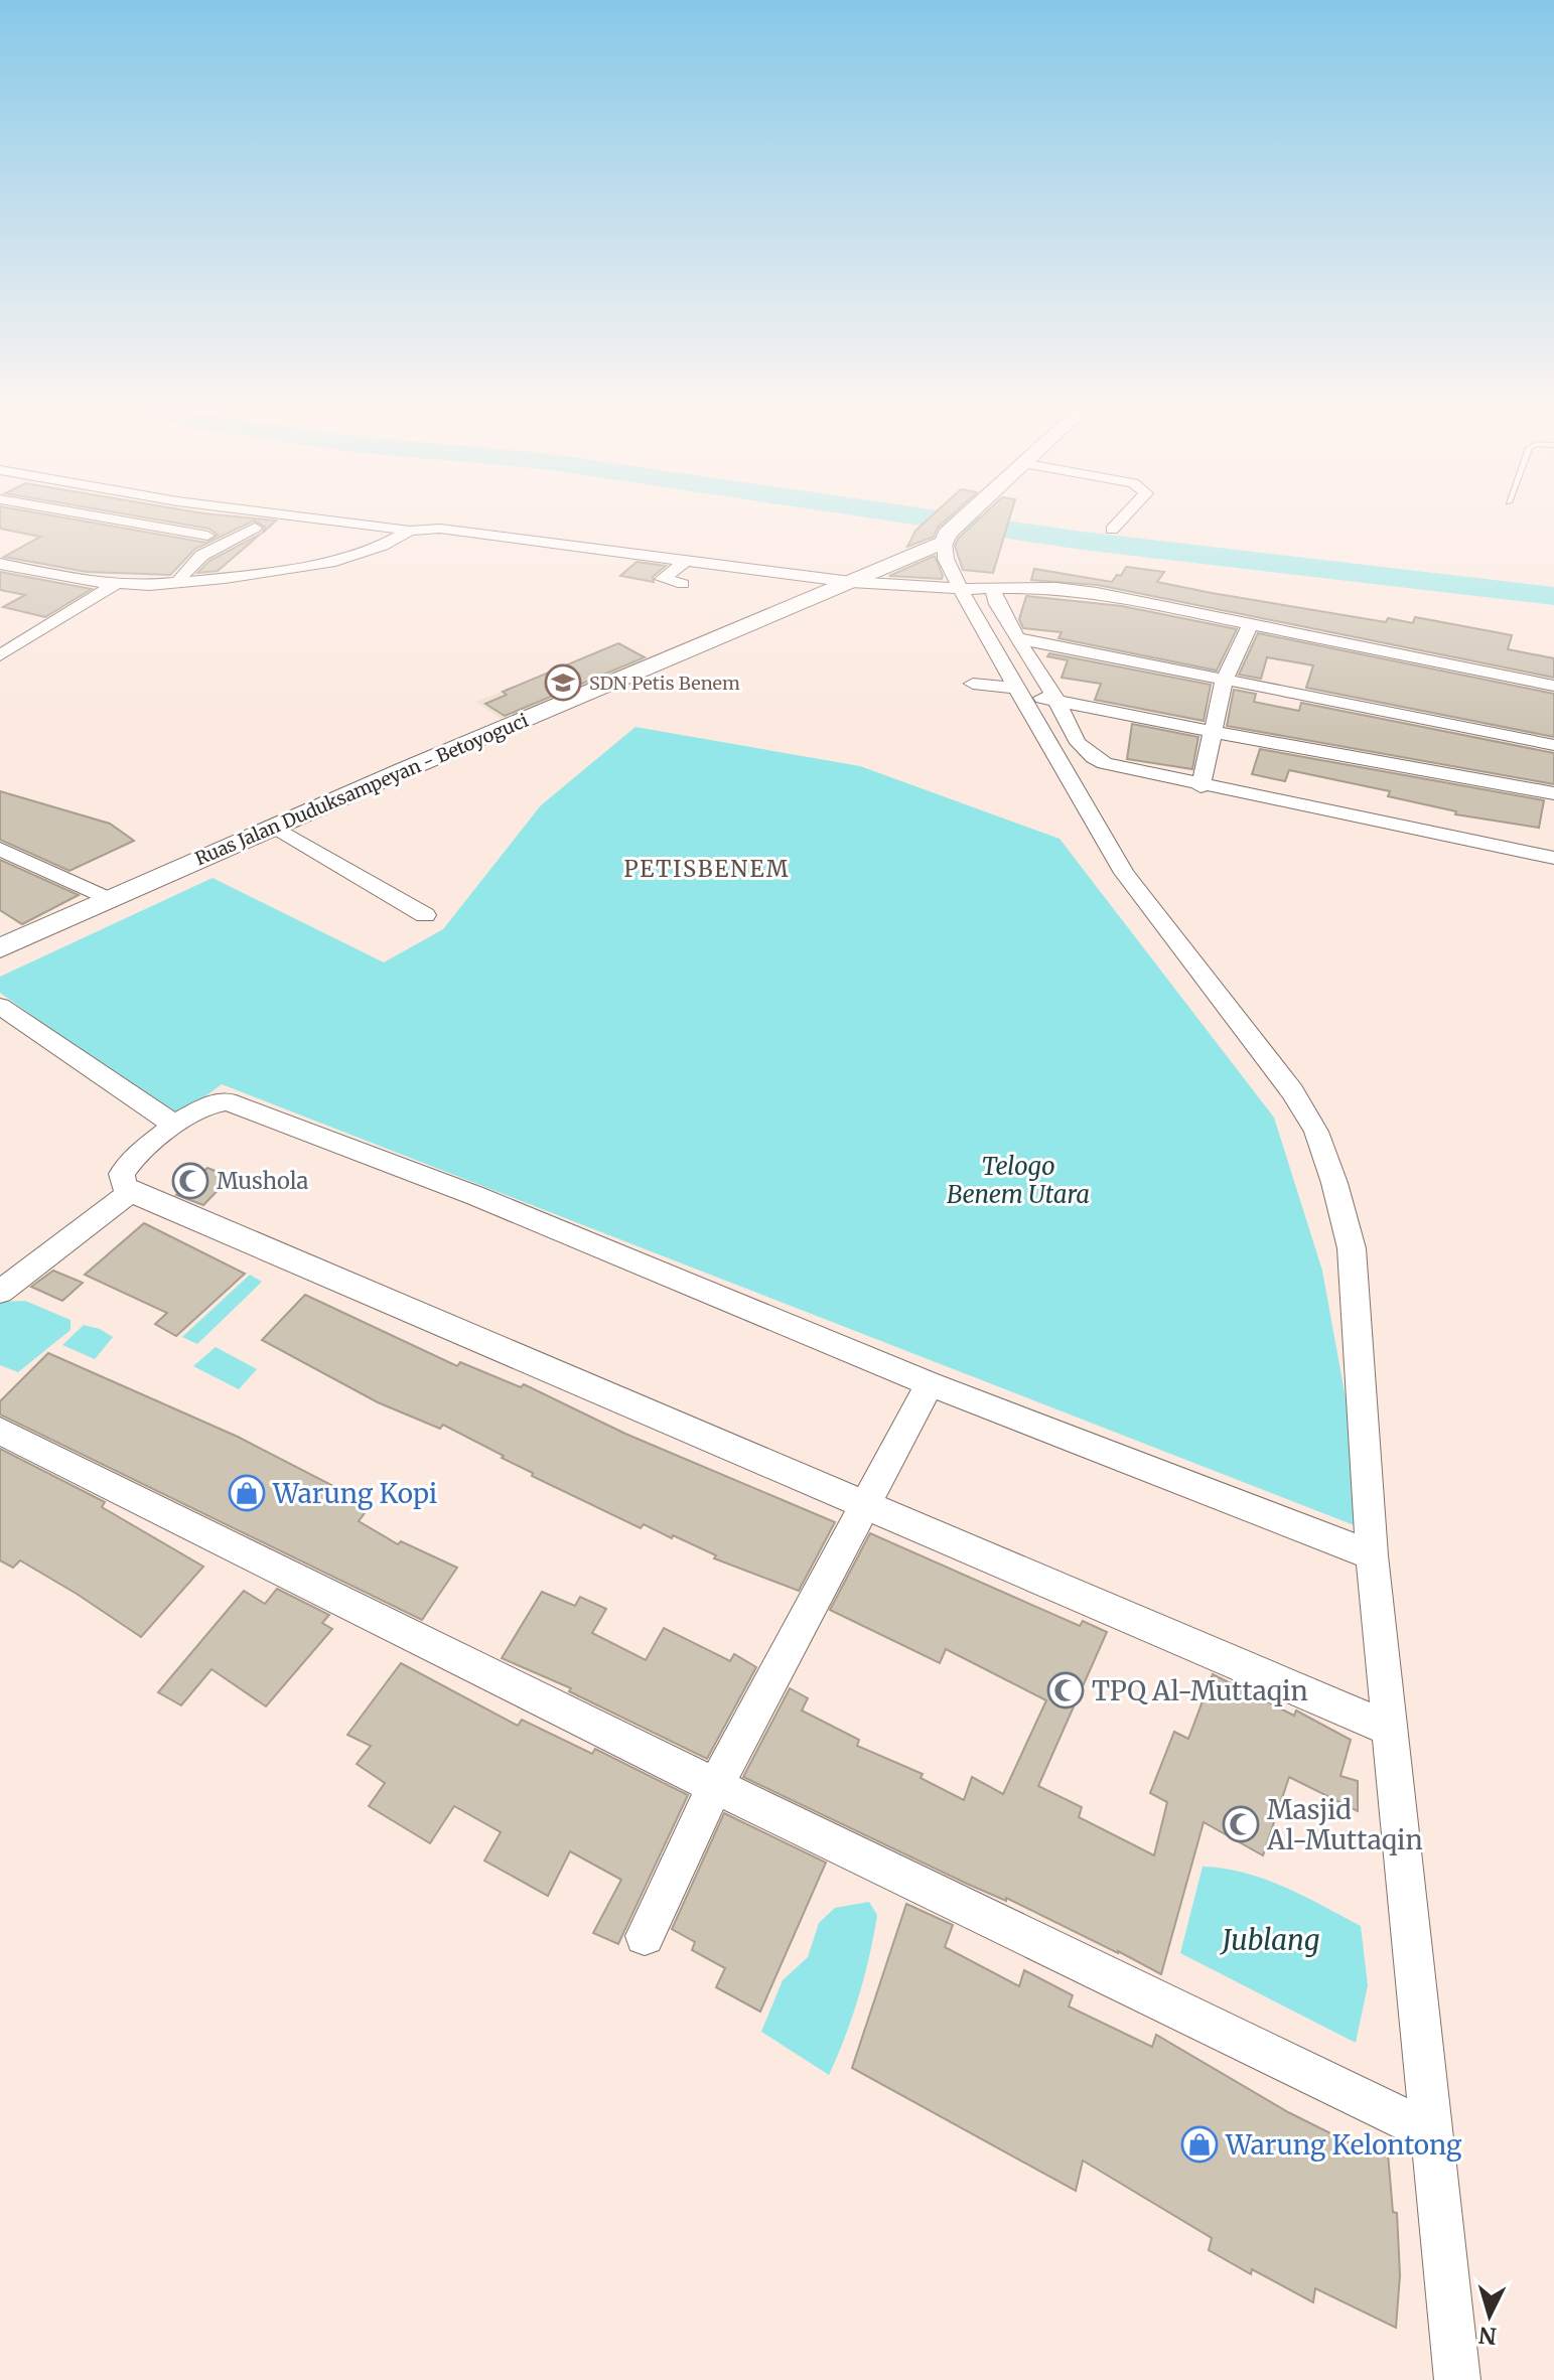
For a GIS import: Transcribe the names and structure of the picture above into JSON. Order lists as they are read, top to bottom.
{
  "streets": {
    "main road": ["Ruas Jalan Duduksampeyan - Betoyoguci"]
  },
  "districts": ["PETISBENEM"],
  "water": ["Telogo Benem Utara", "Jublang"],
  "places": {
    "school or university": ["SDN Petis Benem"],
    "mosque": ["Mushola", "TPQ Al-Muttaqin", "Masjid Al-Muttaqin"],
    "shop": ["Warung Kopi", "Warung Kelontong"]
  },
  "north": "bottom"
}
